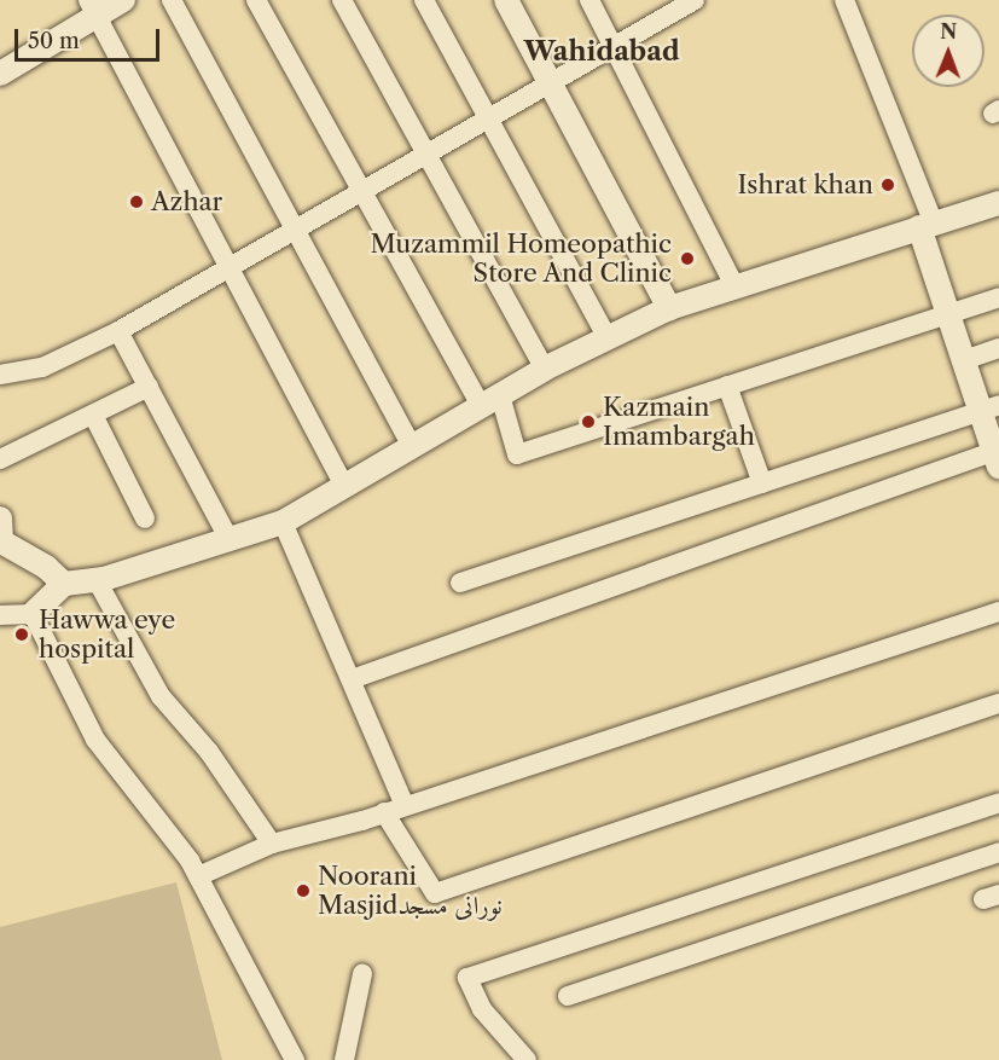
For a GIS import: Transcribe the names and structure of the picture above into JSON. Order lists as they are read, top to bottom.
{
  "districts": ["Wahidabad"],
  "places": [
    "Ishrat khan",
    "Azhar",
    "Muzammil Homeopathic Store And Clinic",
    "Kazmain Imambargah",
    "Hawwa eye hospital",
    "Noorani Masjidنورانی مسجد"
  ],
  "scale_bar": "50 m",
  "north": "top"
}
